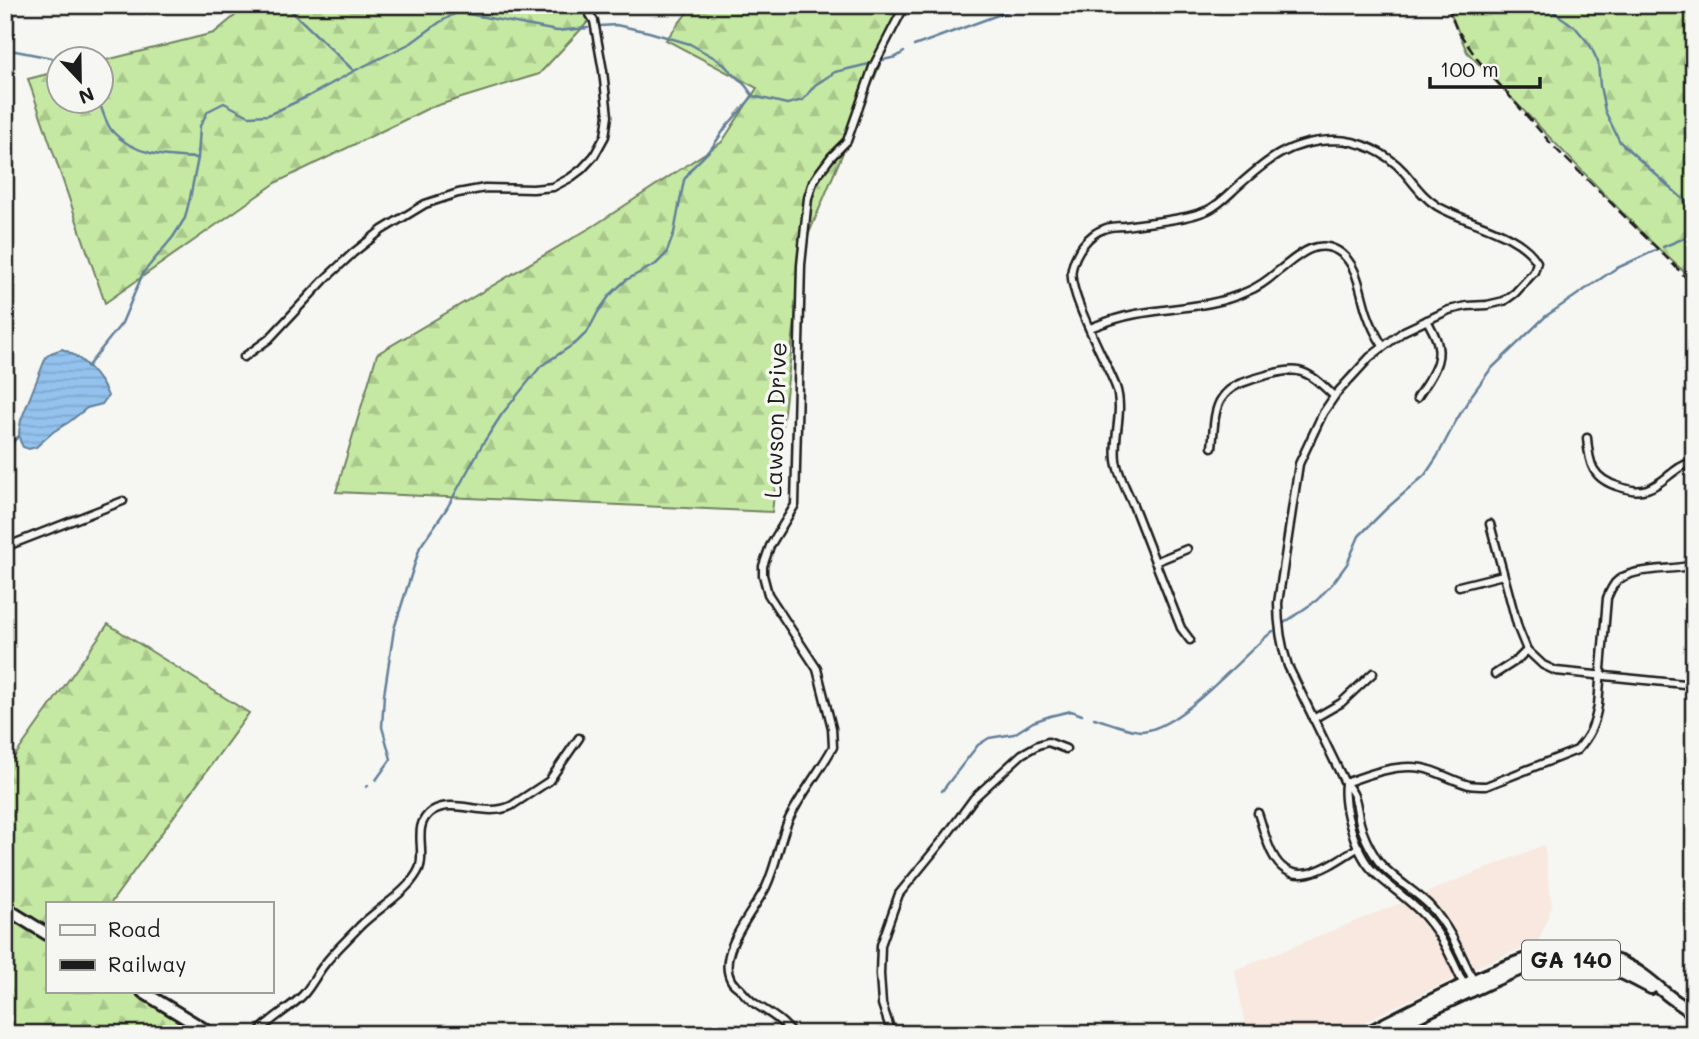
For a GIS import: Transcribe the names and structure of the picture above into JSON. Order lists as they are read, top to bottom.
{
  "streets": {
    "main road": ["GA 140"],
    "street": ["Lawson Drive"]
  },
  "legend": ["Road", "Railway"],
  "scale_bar": "100 m",
  "north": "bottom"
}
